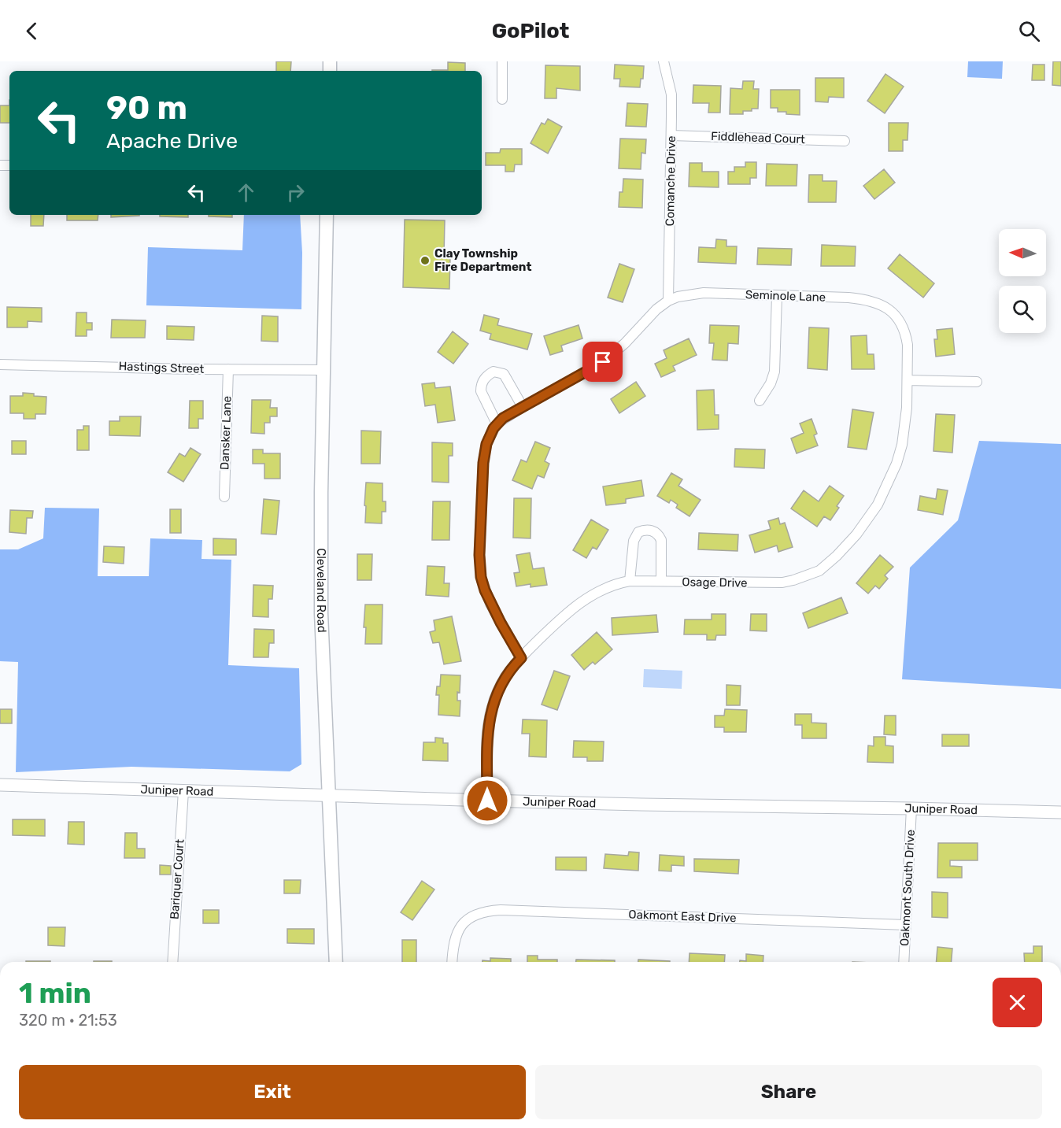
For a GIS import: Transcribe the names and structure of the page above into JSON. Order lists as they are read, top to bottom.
{
  "streets": {
    "main road": ["Cleveland Road"],
    "street": [
      "Fiddlehead Court",
      "Comanche Drive",
      "Seminole Lane",
      "Hastings Street",
      "Dansker Lane",
      "Osage Drive",
      "Juniper Road",
      "Bariquer Court",
      "Oakmont South Drive",
      "Oakmont East Drive"
    ]
  },
  "crossings": [
    ["Fiddlehead Court", "Comanche Drive"],
    ["Comanche Drive", "Seminole Lane"],
    ["Seminole Lane", "Osage Drive"],
    ["Hastings Street", "Dansker Lane"],
    ["Hastings Street", "Cleveland Road"],
    ["Osage Drive", "Juniper Road"],
    ["Cleveland Road", "Juniper Road"],
    ["Juniper Road", "Bariquer Court"],
    ["Juniper Road", "Oakmont South Drive"],
    ["Oakmont South Drive", "Oakmont East Drive"]
  ],
  "places": ["Clay Township Fire Department"],
  "north": "left",
  "page": {
    "header": "GoPilot",
    "turn": ["90 m", "Apache Drive"],
    "heading": ["1 min", "320 m · 21:53"],
    "buttons": ["Exit", "Share"]
  }
}
